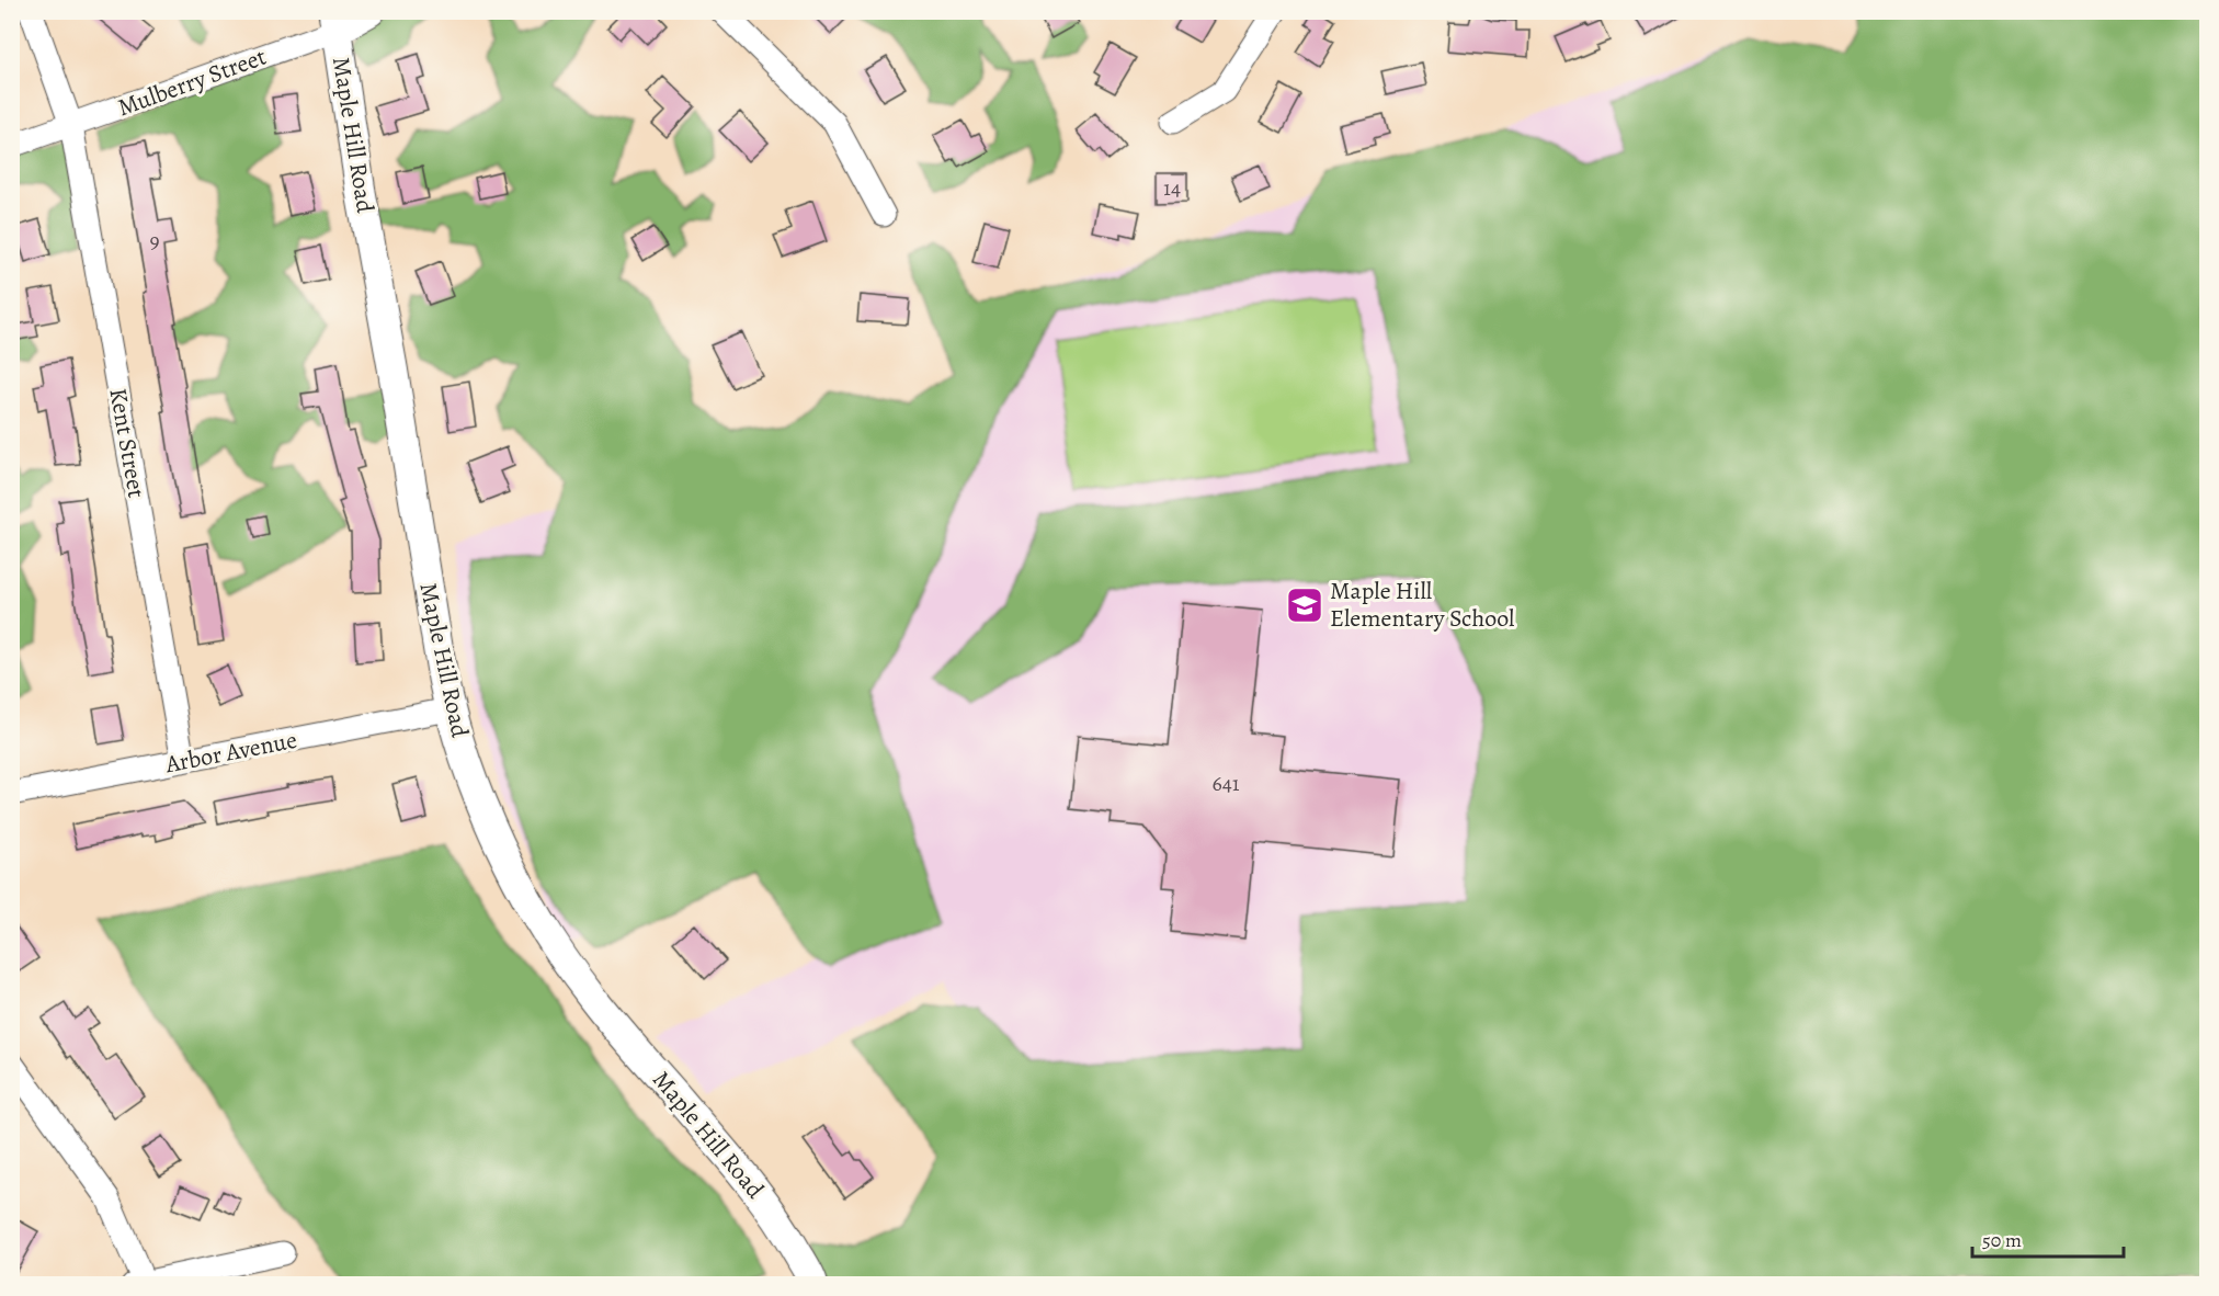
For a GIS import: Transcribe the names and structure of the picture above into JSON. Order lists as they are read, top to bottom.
{
  "streets": {
    "street": [
      "Mulberry Street",
      "Maple Hill Road",
      "Kent Street",
      "Arbor Avenue"
    ]
  },
  "crossings": [
    ["Mulberry Street", "Maple Hill Road"],
    ["Mulberry Street", "Kent Street"],
    ["Maple Hill Road", "Arbor Avenue"],
    ["Kent Street", "Arbor Avenue"]
  ],
  "places": {
    "school or university": ["Maple Hill Elementary School"]
  },
  "house_numbers": ["14", "9", "641"],
  "scale_bar": "50 m"
}
